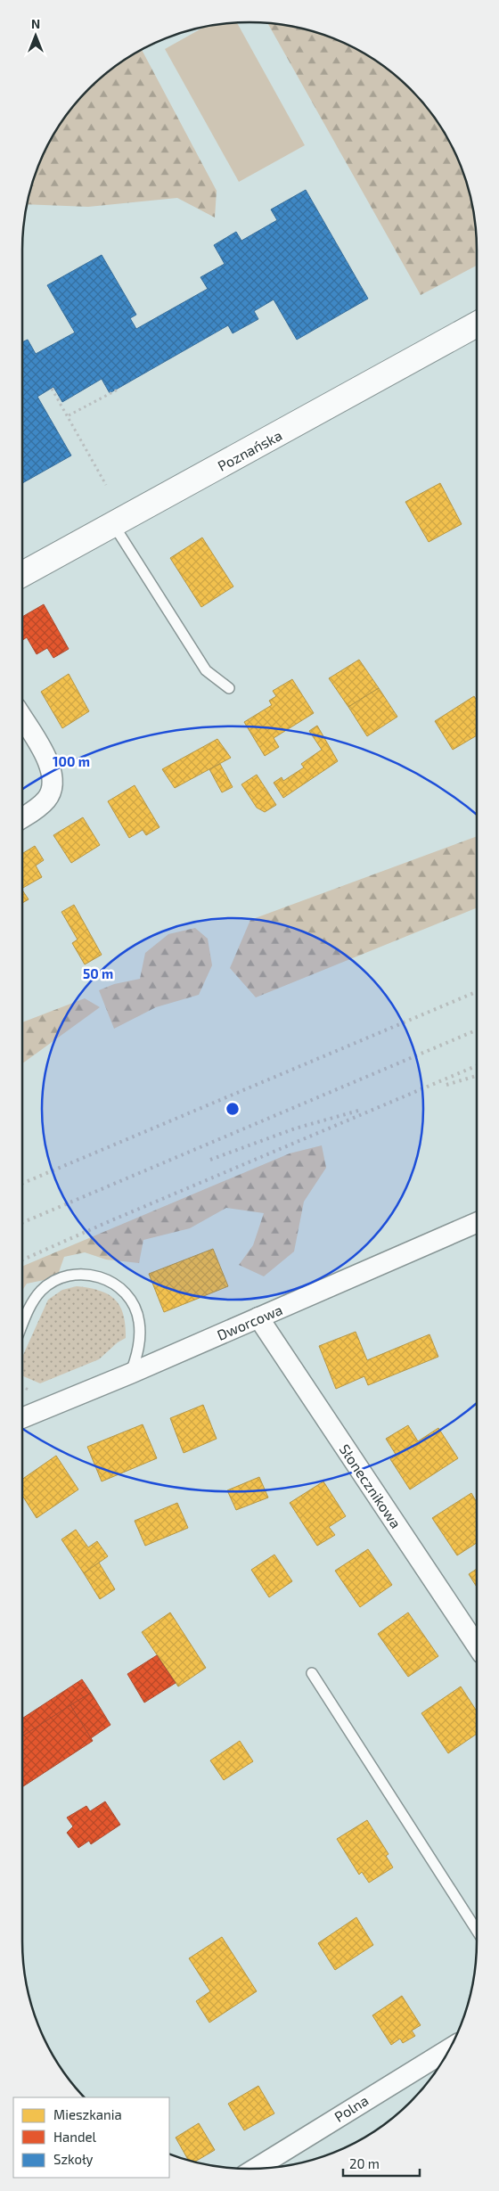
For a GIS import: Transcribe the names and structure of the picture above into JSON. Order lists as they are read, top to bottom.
{
  "streets": {
    "main road": ["Poznańska"],
    "street": ["Dworcowa", "Słonecznikowa", "Polna"]
  },
  "crossings": [
    ["Dworcowa", "Słonecznikowa"]
  ],
  "legend": ["Mieszkania", "Handel", "Szkoły"],
  "scale_bar": "20 m",
  "north": "top",
  "rings": ["100 m", "50 m"]
}
